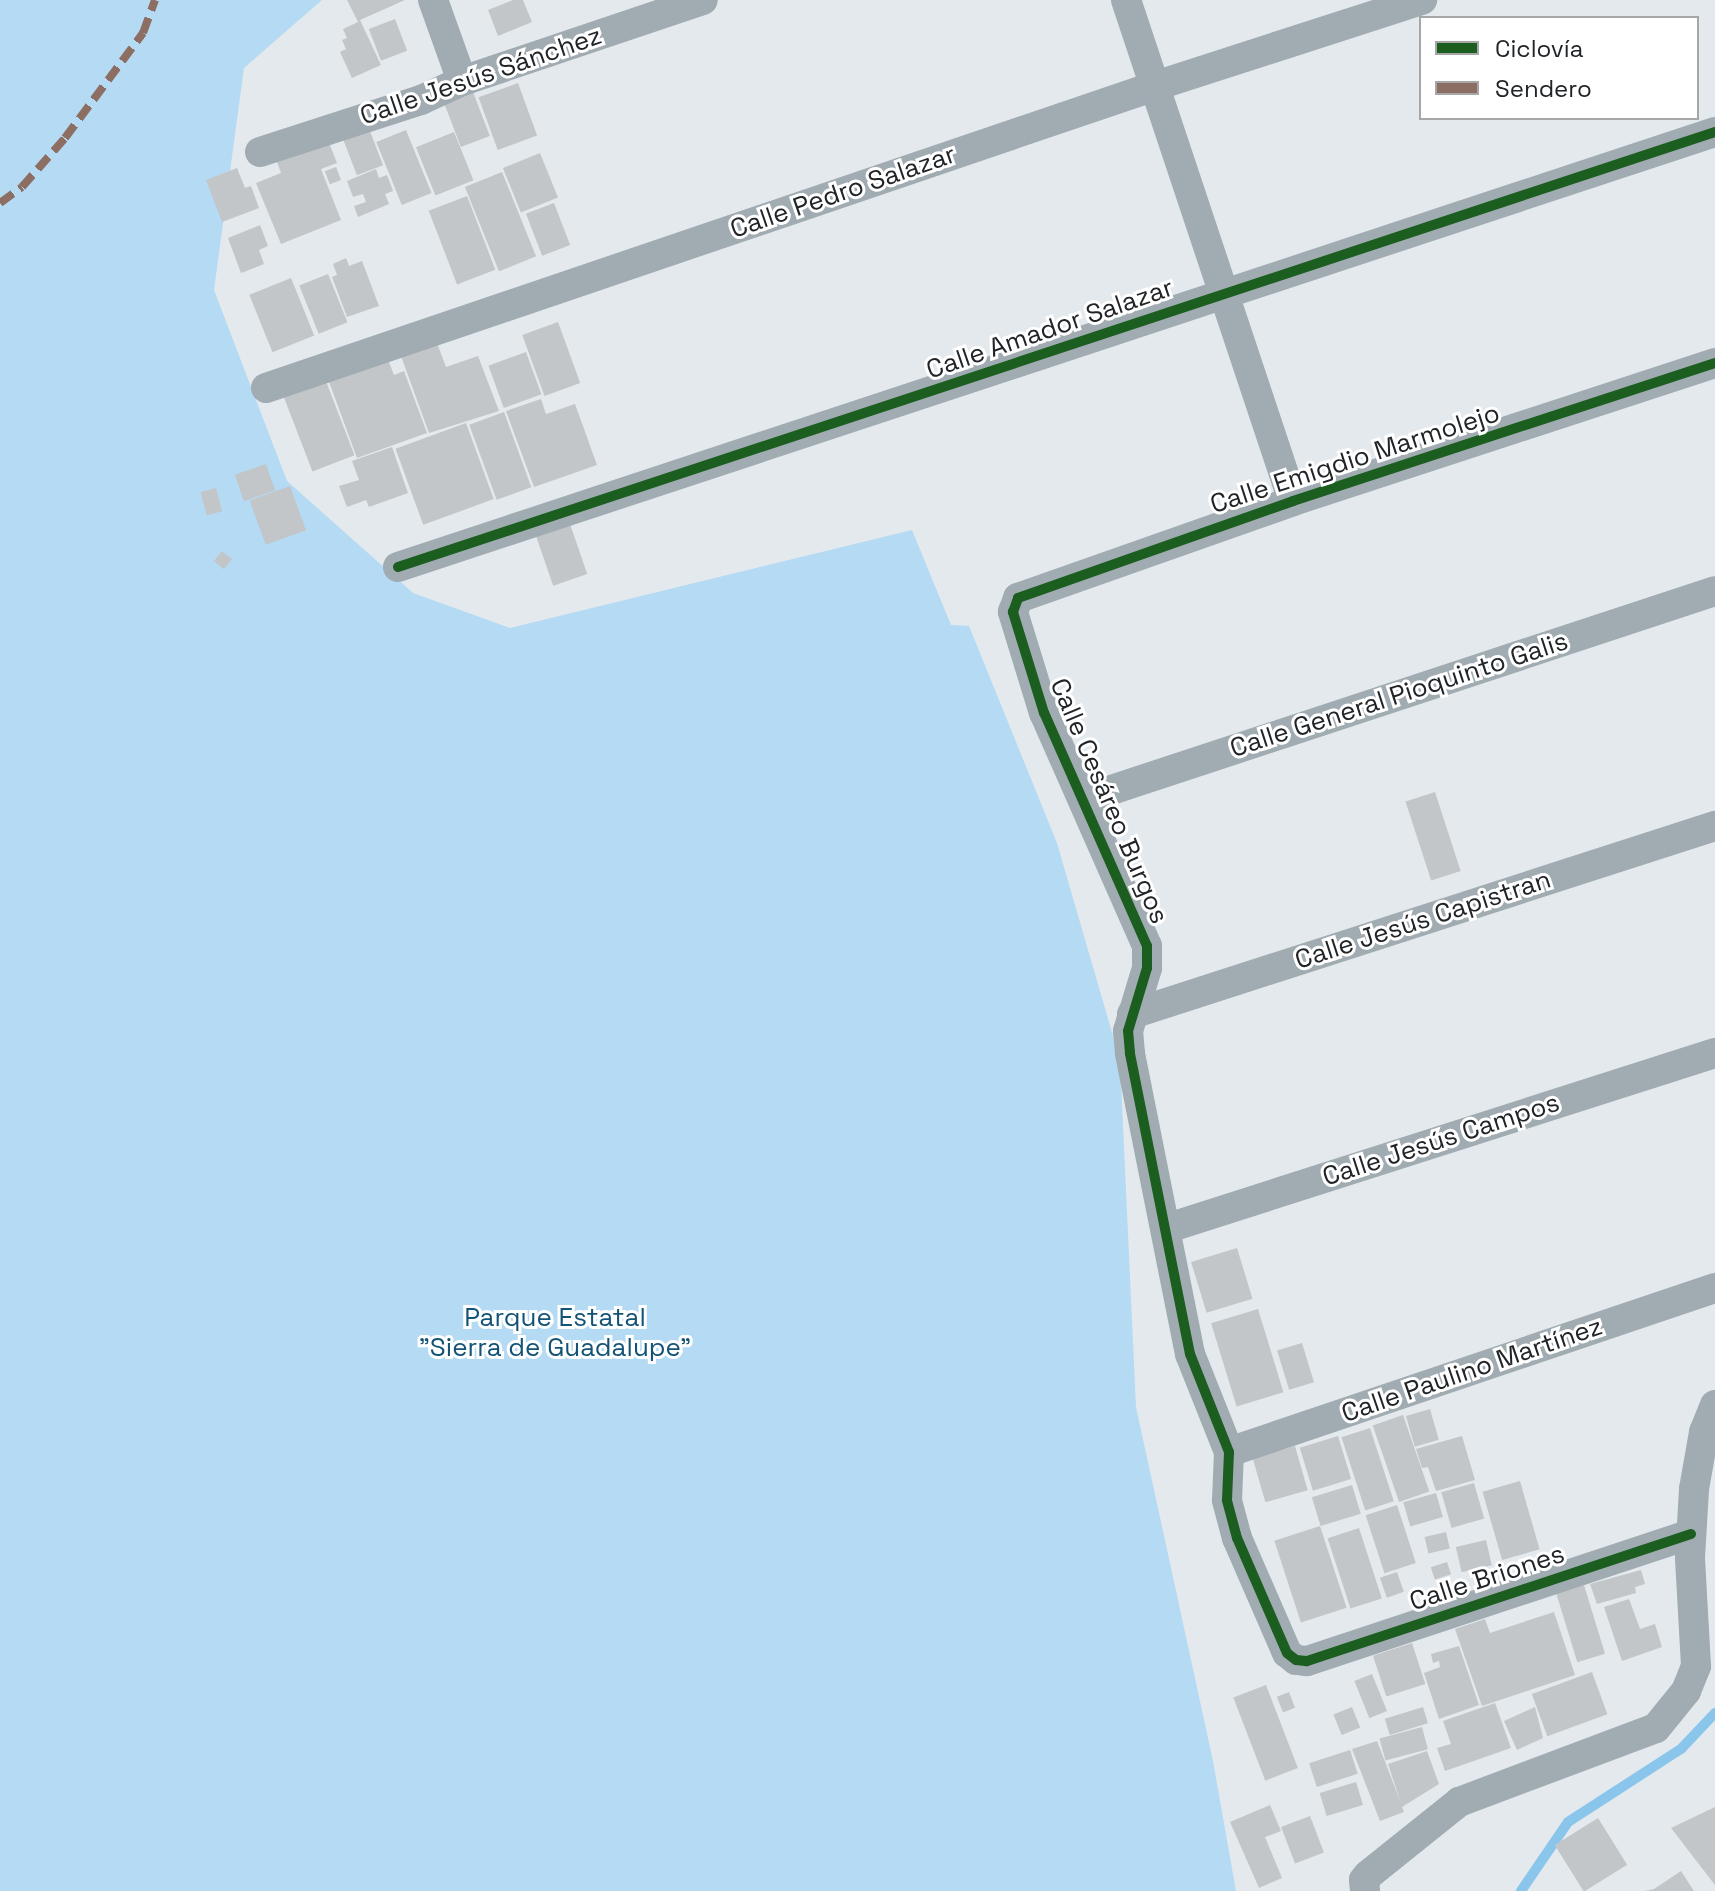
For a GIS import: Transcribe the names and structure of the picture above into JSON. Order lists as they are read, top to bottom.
{
  "streets": {
    "street": [
      "Calle Jesús Sánchez",
      "Calle Pedro Salazar",
      "Calle Amador Salazar",
      "Calle Emigdio Marmolejo",
      "Calle General Pioquinto Galis",
      "Calle Cesáreo Burgos",
      "Calle Jesús Capistran",
      "Calle Jesús Campos",
      "Calle Paulino Martínez",
      "Calle Briones"
    ]
  },
  "crossings": [
    ["Calle Emigdio Marmolejo", "Calle Cesáreo Burgos"],
    ["Calle General Pioquinto Galis", "Calle Cesáreo Burgos"],
    ["Calle Cesáreo Burgos", "Calle Jesús Capistran"],
    ["Calle Cesáreo Burgos", "Calle Jesús Campos"],
    ["Calle Paulino Martínez", "Calle Briones"]
  ],
  "parks": ["Parque Estatal \"Sierra de Guadalupe\""],
  "legend": ["Ciclovía", "Sendero"]
}
